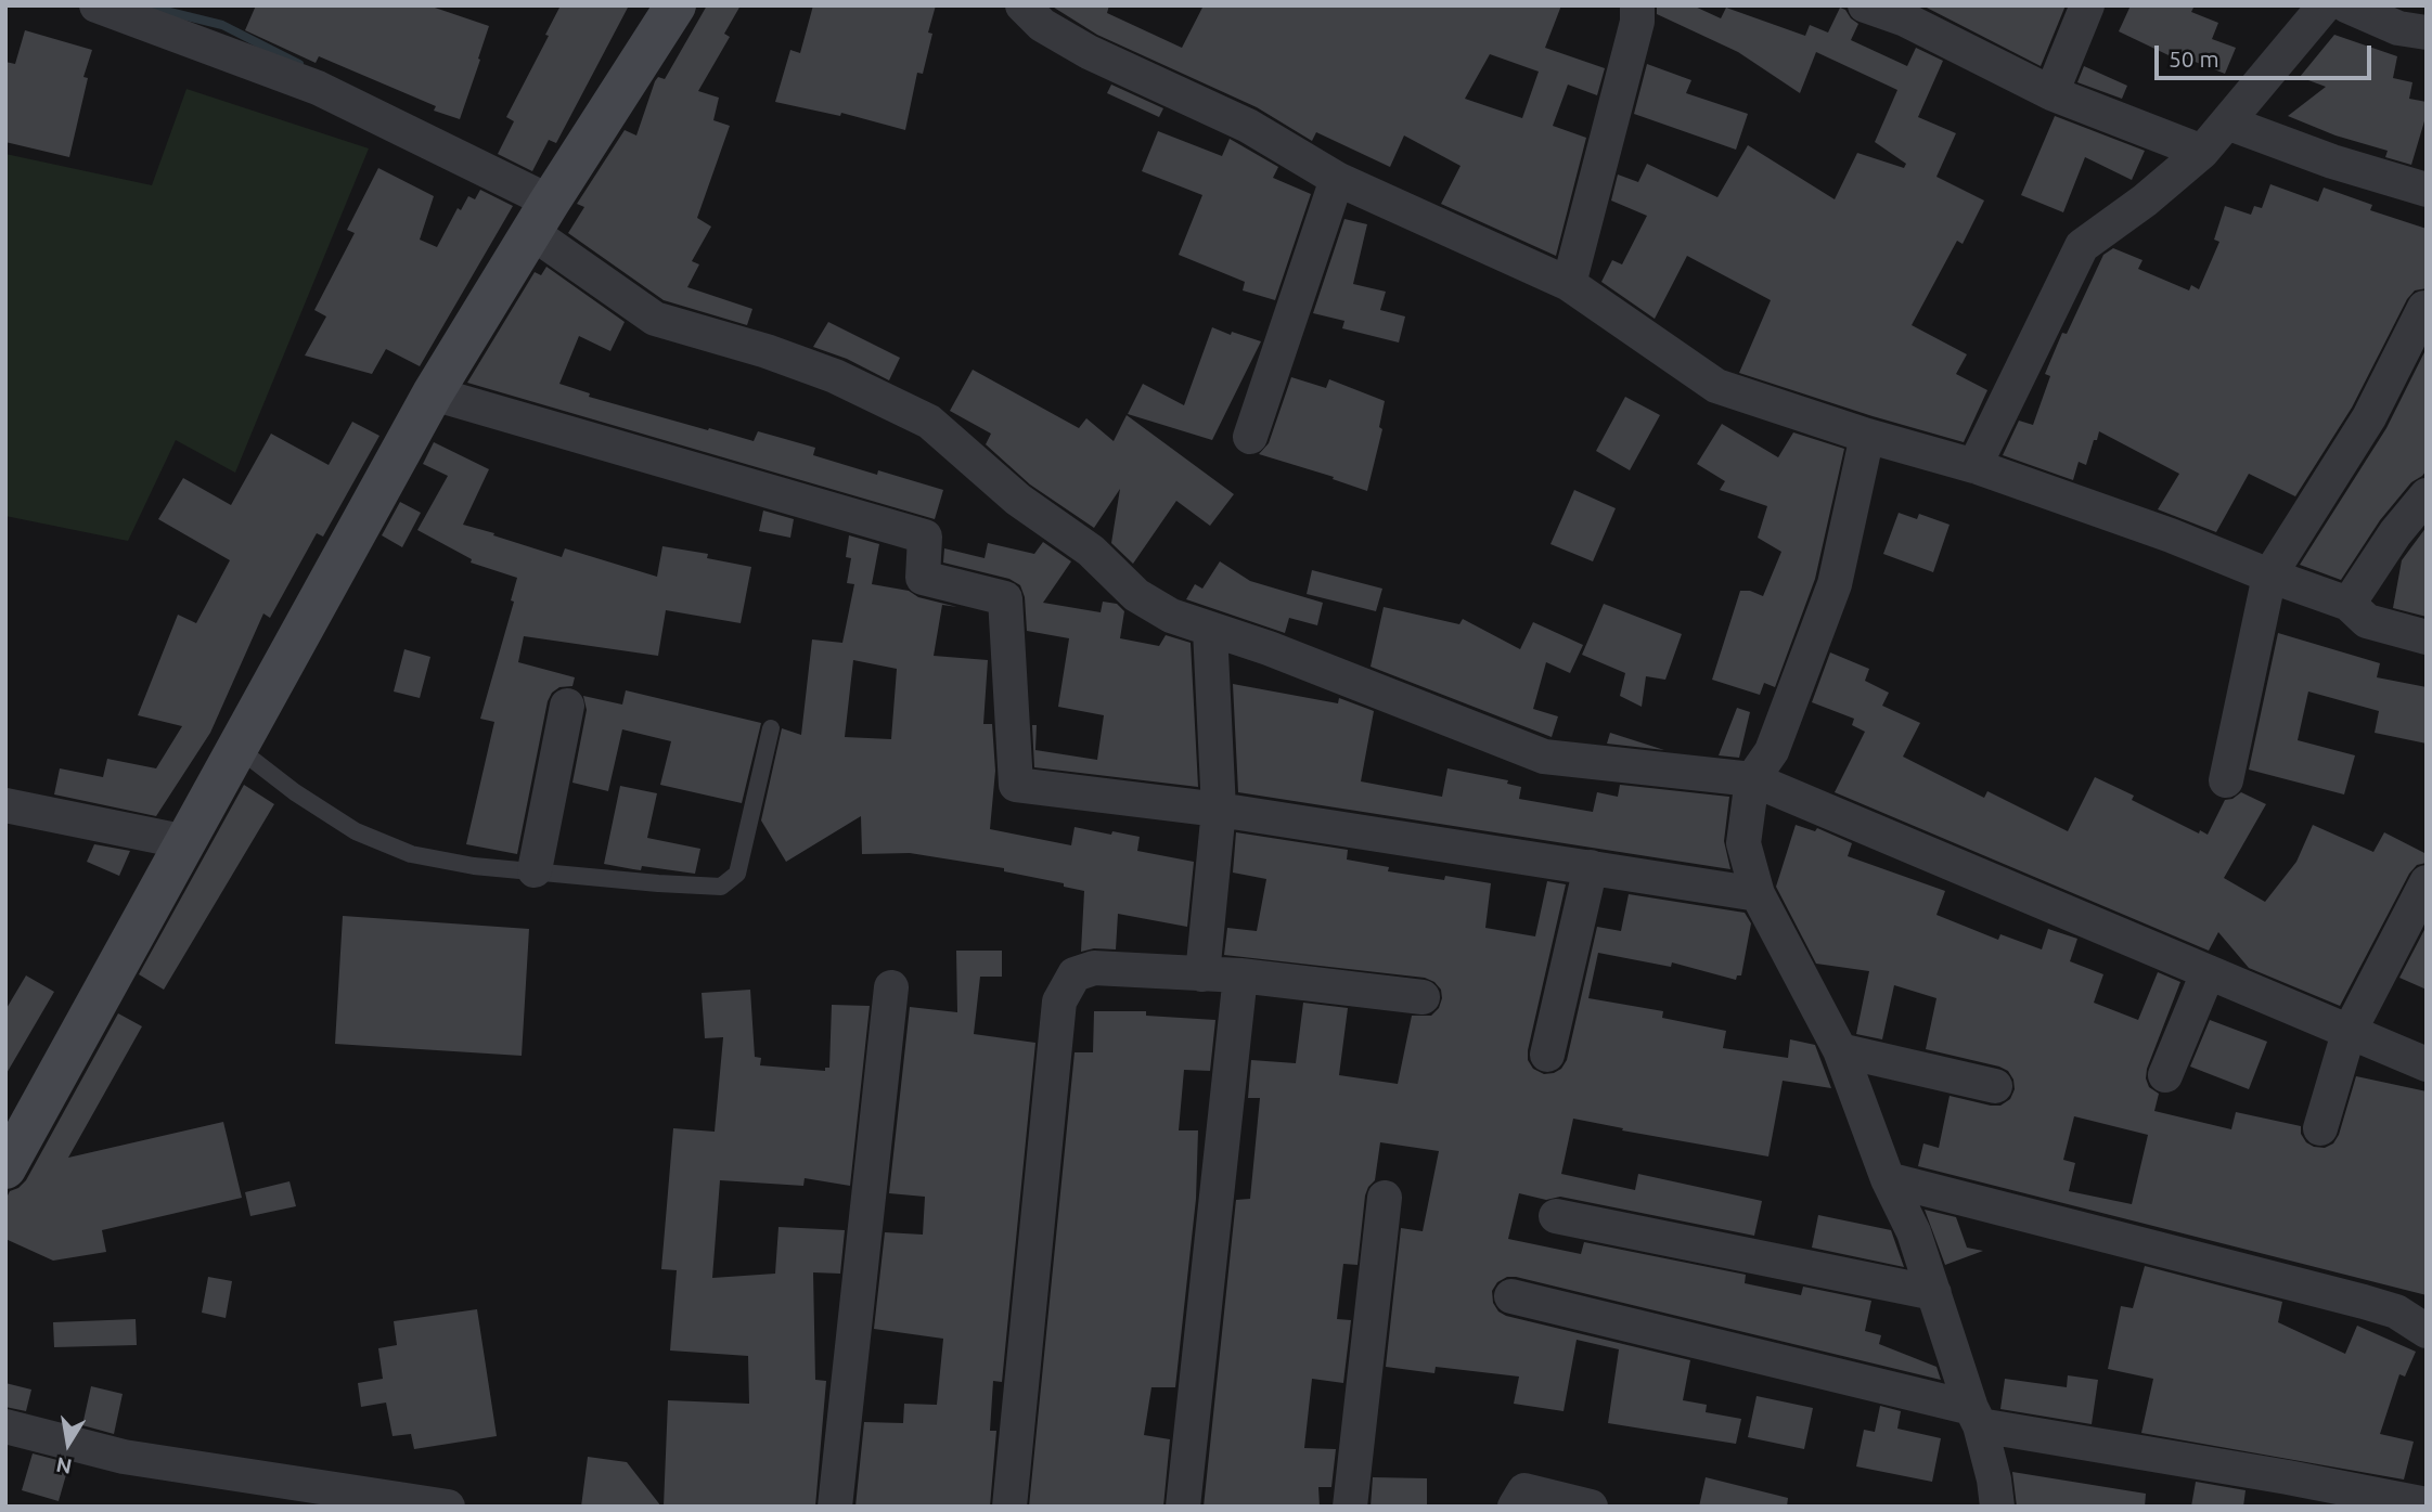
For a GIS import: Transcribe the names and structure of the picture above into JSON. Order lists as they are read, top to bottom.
{
  "scale_bar": "50 m",
  "north": "bottom"
}
